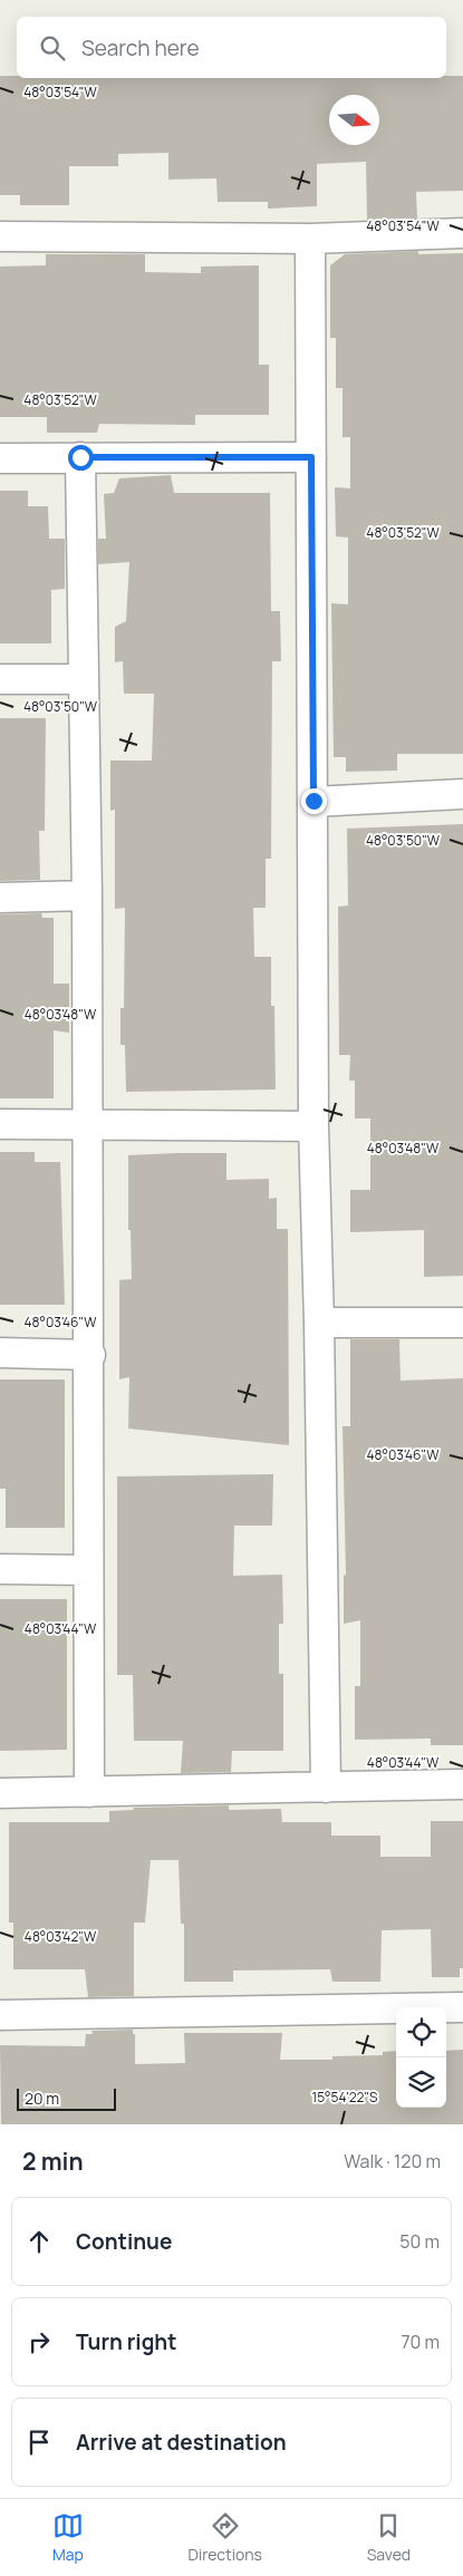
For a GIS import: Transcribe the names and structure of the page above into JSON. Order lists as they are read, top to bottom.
{
  "scale_bar": "20 m",
  "north": "right",
  "page": {
    "search": "Search here",
    "scale": "20 m",
    "heading": ["2 min", "Walk · 120 m"],
    "list": [
      ["Continue", "50 m"],
      ["Turn right", "70 m"],
      "Arrive at destination"
    ],
    "nav": ["Map", "Directions", "Saved"]
  },
  "coordinates": [
    "48°03'54\"W",
    "48°03'52\"W",
    "48°03'50\"W",
    "48°03'48\"W",
    "48°03'46\"W",
    "48°03'44\"W",
    "48°03'42\"W",
    "15°54'22\"S"
  ]
}
